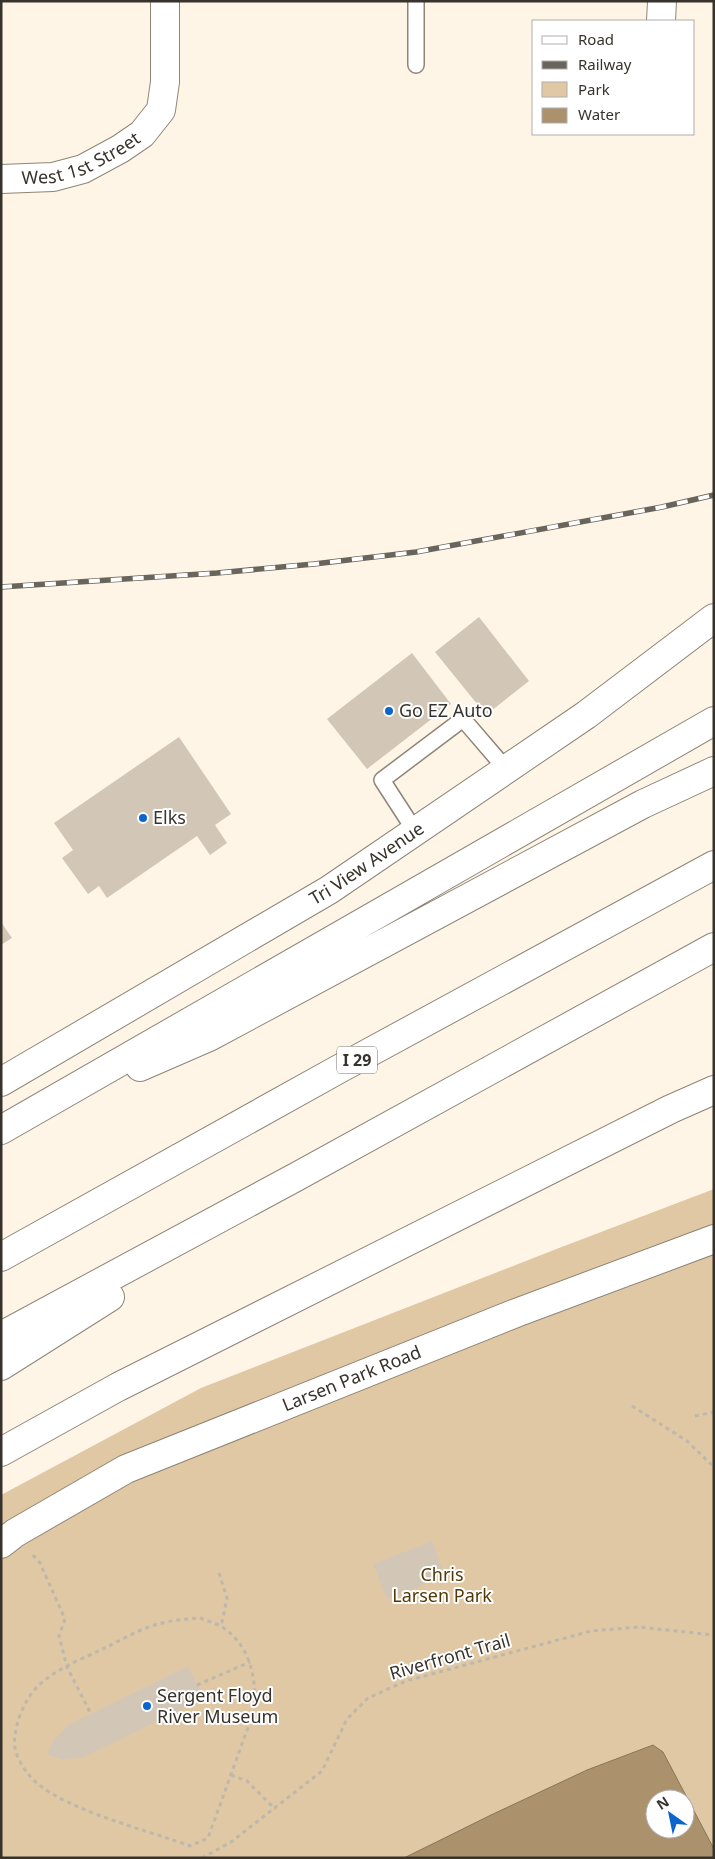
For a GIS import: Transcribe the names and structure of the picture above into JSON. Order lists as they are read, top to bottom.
{
  "streets": {
    "main road": [
      "West 1st Street",
      "Tri View Avenue",
      "I 29",
      "Larsen Park Road"
    ],
    "path": ["Riverfront Trail"]
  },
  "parks": ["Chris Larsen Park"],
  "places": ["Go EZ Auto", "Elks", "Sergent Floyd River Museum"],
  "legend": [
    "Road",
    "Railway",
    "Park",
    "Water"
  ],
  "north": "top left"
}
